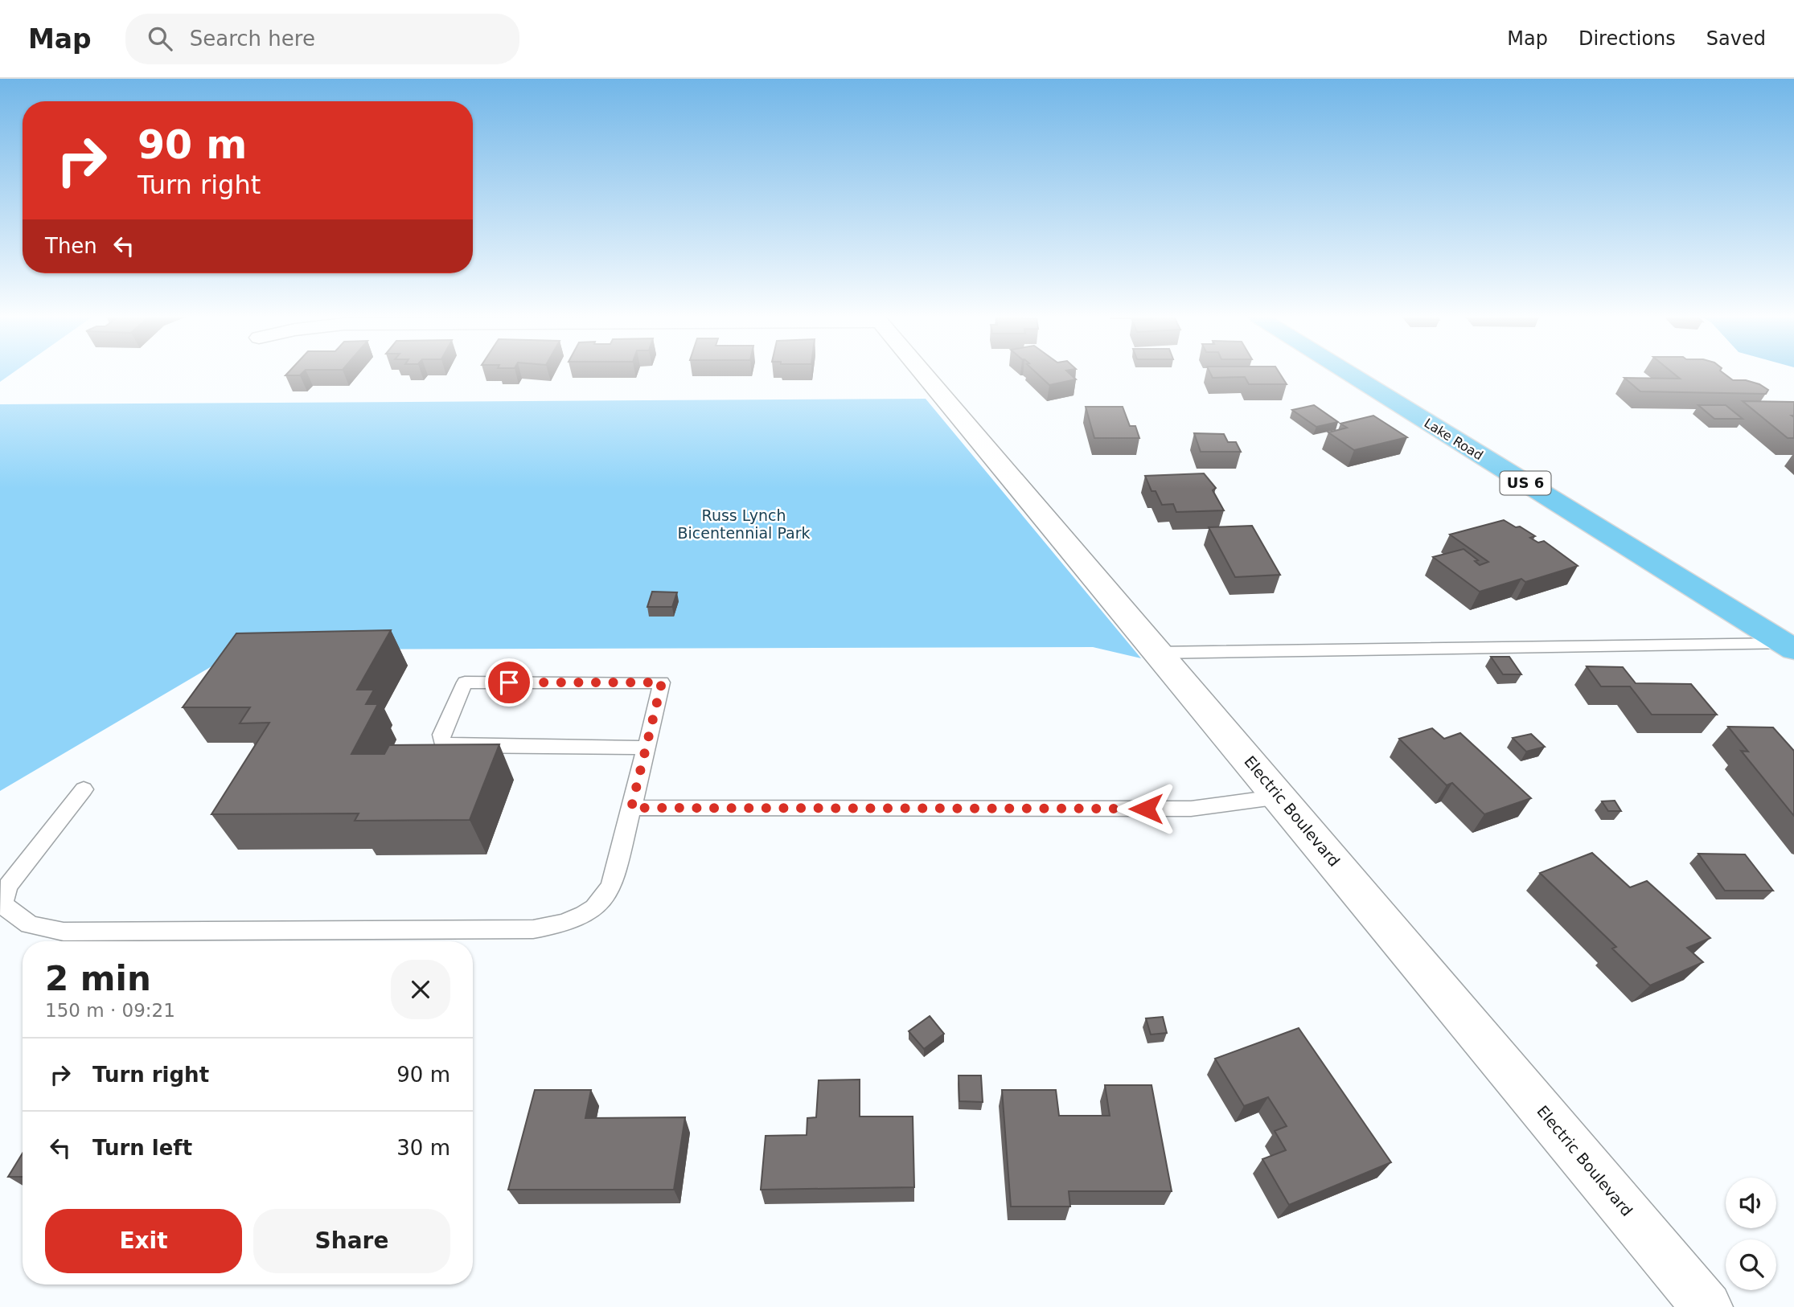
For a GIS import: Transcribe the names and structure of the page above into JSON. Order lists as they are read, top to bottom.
{
  "streets": {
    "main road": ["Lake Road", "US 6"],
    "street": ["Electric Boulevard"]
  },
  "parks": ["Russ Lynch Bicentennial Park"],
  "page": {
    "header": "Map",
    "search": "Search here",
    "nav": ["Map", "Directions", "Saved"],
    "turn": ["90 m", "Turn right"],
    "then": "Then",
    "heading": ["2 min", "150 m · 09:21"],
    "list": [
      {
        "name": "Turn right",
        "value": "90 m"
      },
      {
        "name": "Turn left",
        "value": "30 m"
      }
    ],
    "buttons": ["Exit", "Share"]
  }
}
